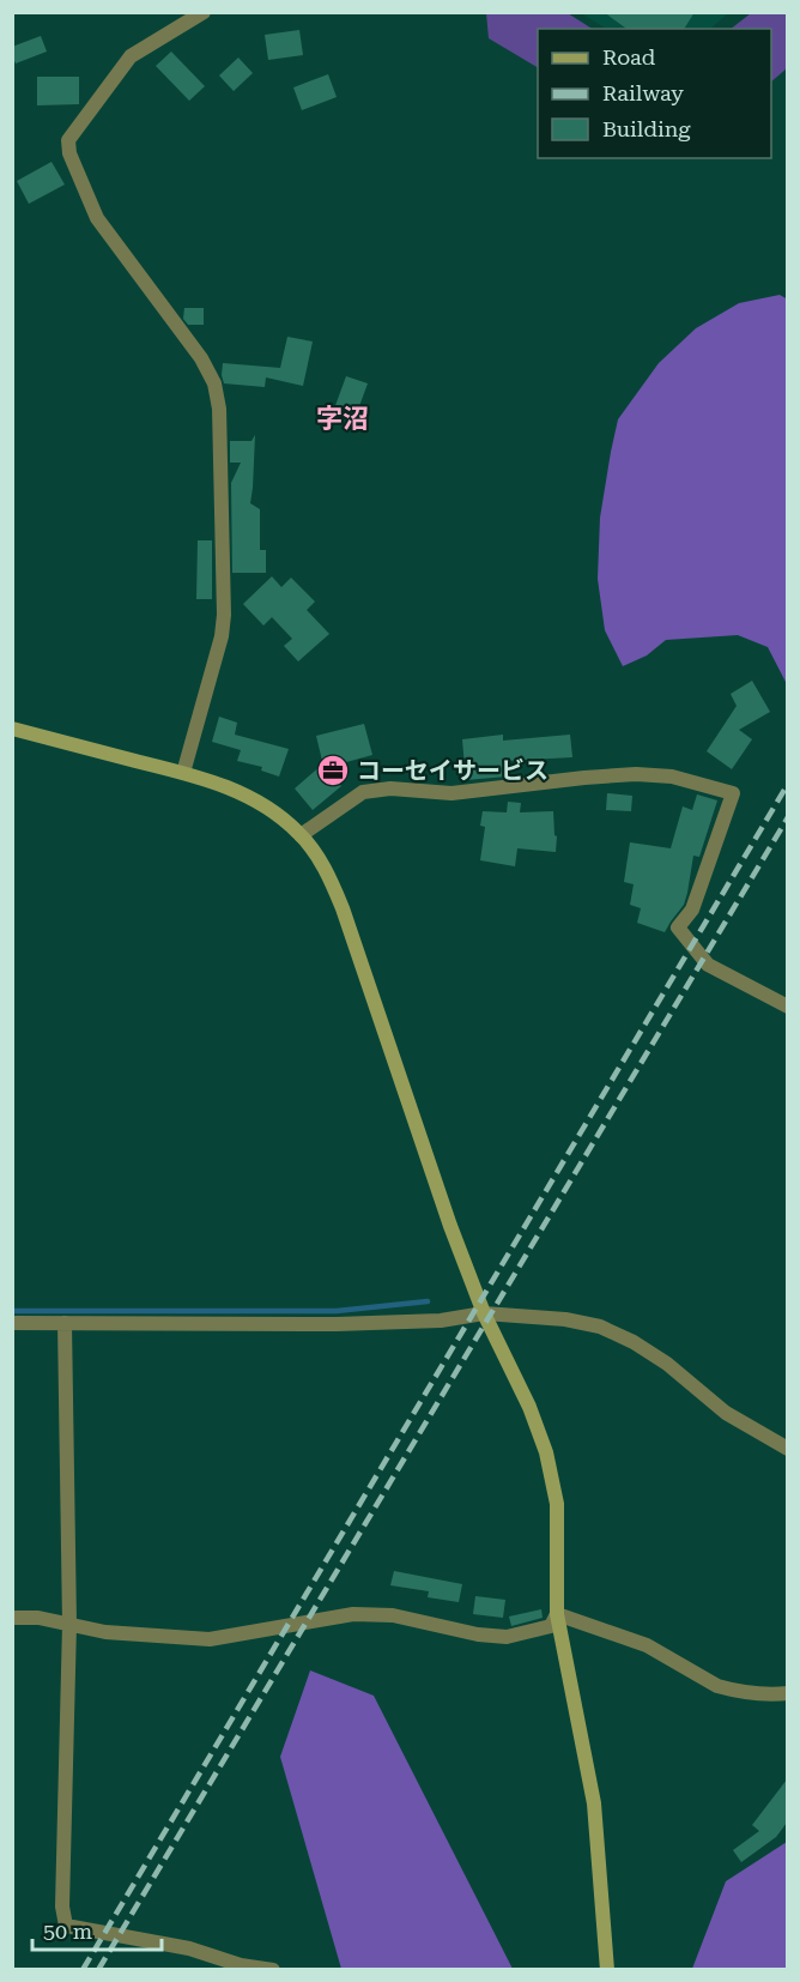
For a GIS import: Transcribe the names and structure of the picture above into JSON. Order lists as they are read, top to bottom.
{
  "districts": ["字沼"],
  "places": {
    "office": ["コーセイサービス"]
  },
  "legend": ["Road", "Railway", "Building"],
  "scale_bar": "50 m"
}
